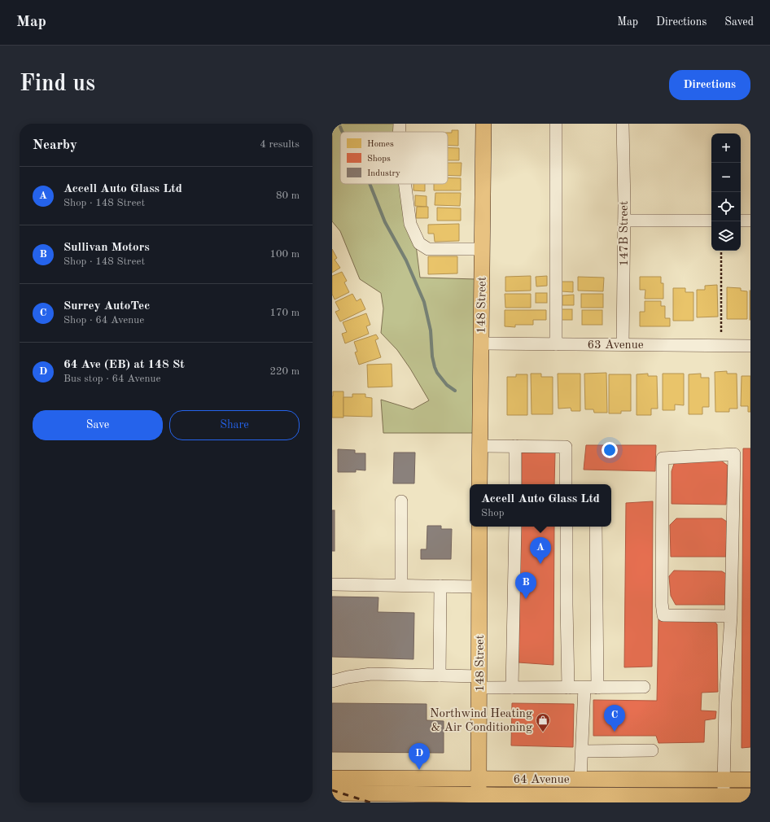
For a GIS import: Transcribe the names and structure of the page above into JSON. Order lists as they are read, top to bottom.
{
  "streets": {
    "main road": ["148 Street", "64 Avenue"],
    "street": ["147B Street", "63 Avenue"]
  },
  "crossings": [
    ["147B Street", "63 Avenue"],
    ["148 Street", "63 Avenue"],
    ["148 Street", "64 Avenue"]
  ],
  "places": {
    "shop": ["Northwind Heating & Air Conditioning"]
  },
  "legend": ["Homes", "Shops", "Industry"],
  "page": {
    "header": "Map",
    "nav": ["Map", "Directions", "Saved"],
    "buttons": [
      "Directions",
      ["Save", "Share"]
    ],
    "title": "Find us",
    "heading": ["Nearby", "4 results"],
    "map_buttons": ["+", "−"],
    "list": [
      {
        "mark": "A",
        "name": "Accell Auto Glass Ltd",
        "note": "Shop · 148 Street",
        "value": "80 m"
      },
      {
        "mark": "B",
        "name": "Sullivan Motors",
        "note": "Shop · 148 Street",
        "value": "100 m"
      },
      {
        "mark": "C",
        "name": "Surrey AutoTec",
        "note": "Shop · 64 Avenue",
        "value": "170 m"
      },
      {
        "mark": "D",
        "name": "64 Ave (EB) at 148 St",
        "note": "Bus stop · 64 Avenue",
        "value": "220 m"
      }
    ],
    "popup": ["Accell Auto Glass Ltd", "Shop"],
    "pins": [
      "A",
      "B",
      "C",
      "D"
    ]
  }
}
